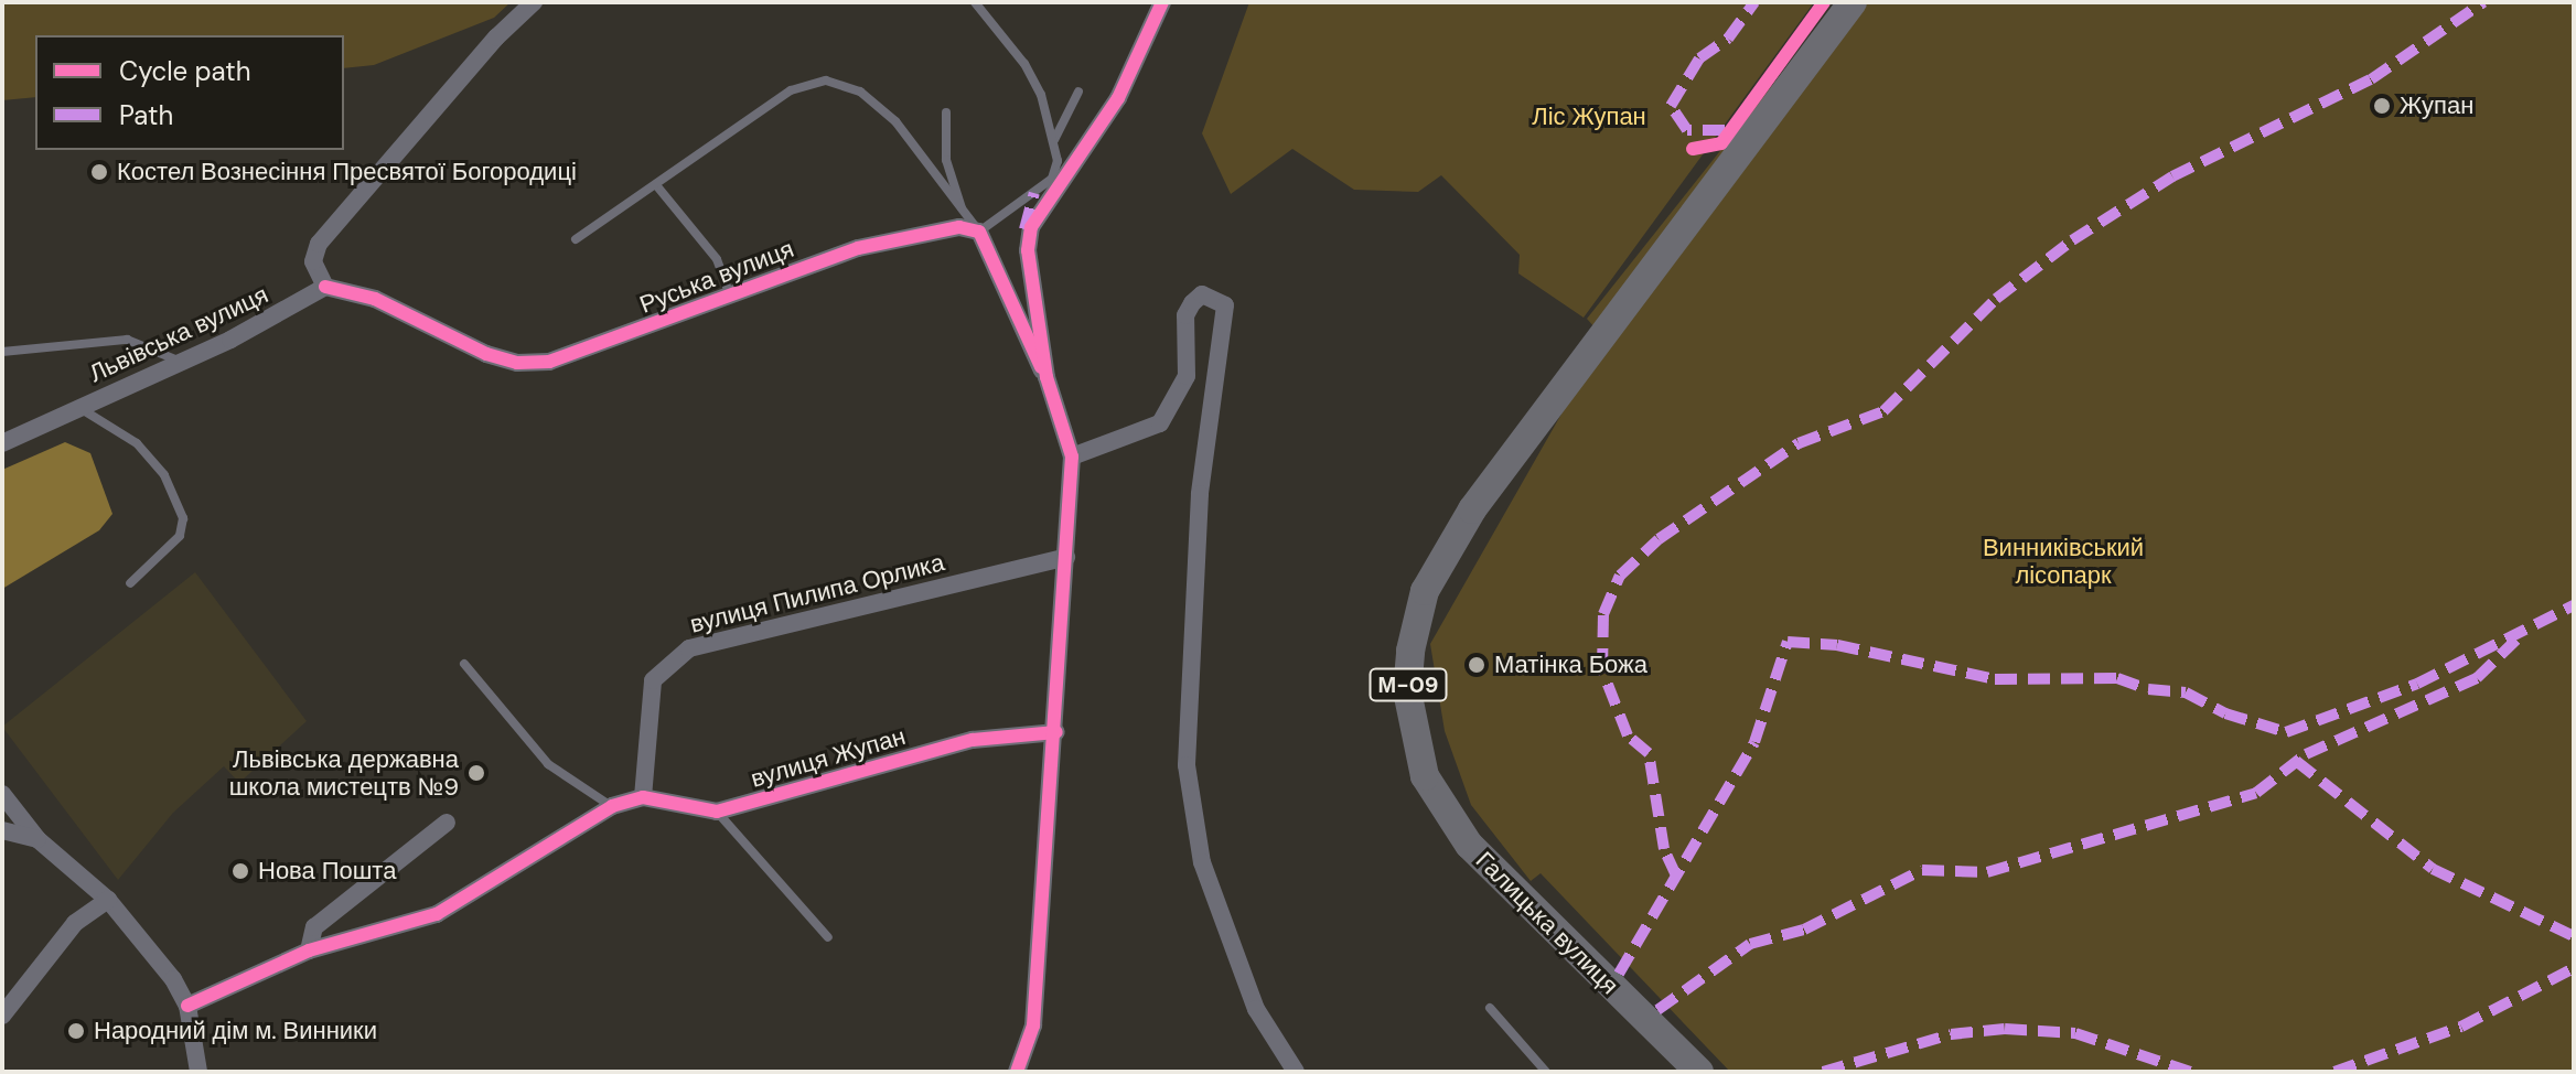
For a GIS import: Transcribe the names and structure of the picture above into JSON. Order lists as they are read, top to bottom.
{
  "streets": {
    "main road": ["М-09", "Галицька вулиця"],
    "street": [
      "Руська вулиця",
      "Львівська вулиця",
      "вулиця Пилипа Орлика",
      "вулиця Жупан"
    ]
  },
  "crossings": [
    ["Руська вулиця", "Львівська вулиця"],
    ["вулиця Пилипа Орлика", "вулиця Жупан"]
  ],
  "parks": ["Ліс Жупан", "Винниківський лісопарк"],
  "places": [
    "Жупан",
    "Костел Вознесіння Пресвятої Богородиці",
    "Матінка Божа",
    "Львівська державна школа мистецтв №9",
    "Нова Пошта",
    "Народний дім м. Винники"
  ],
  "legend": ["Cycle path", "Path"]
}
